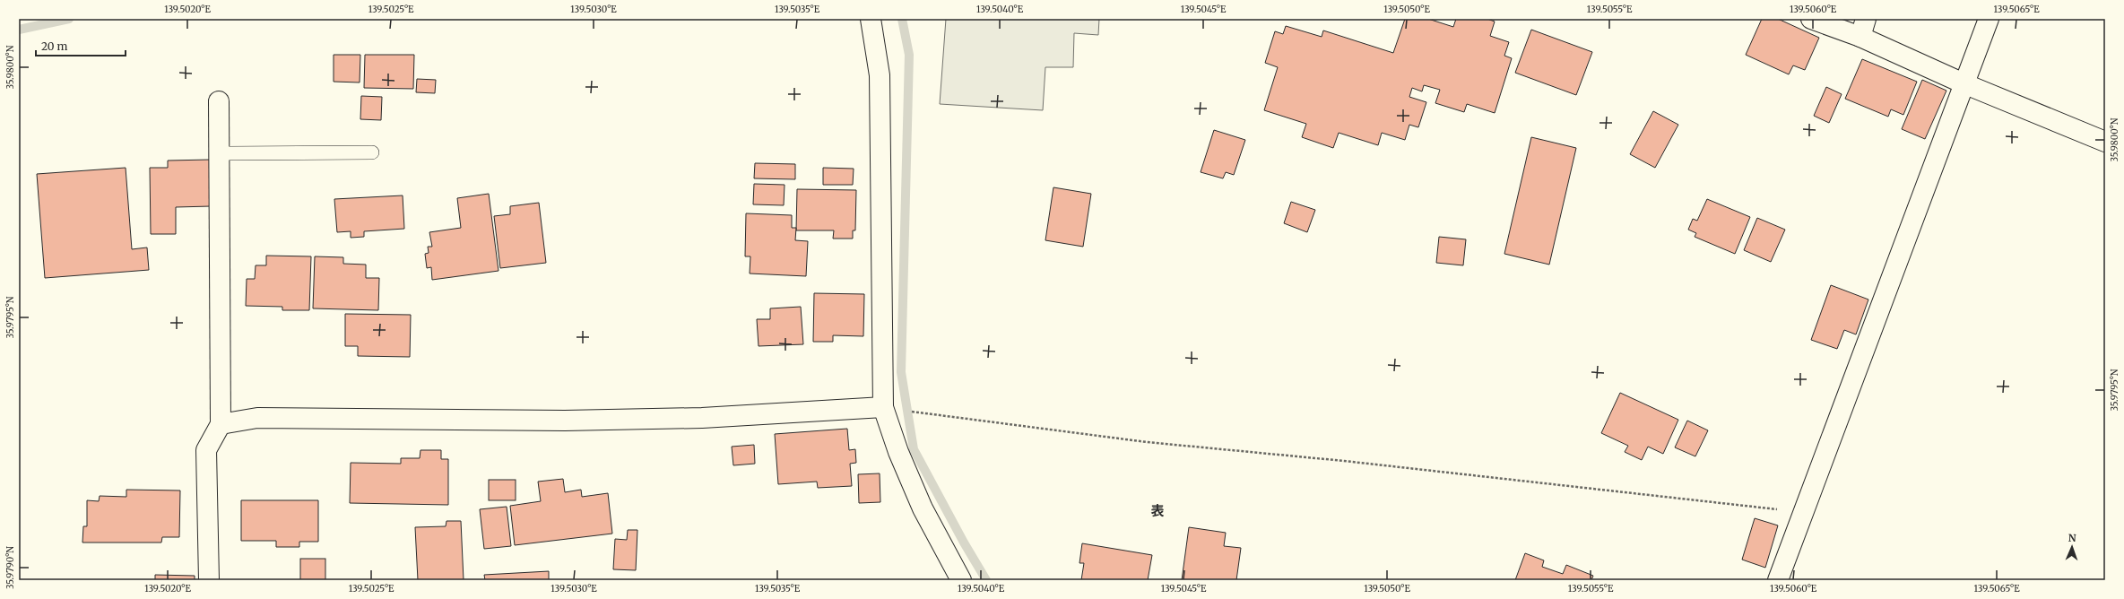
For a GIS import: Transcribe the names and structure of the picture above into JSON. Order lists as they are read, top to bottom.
{
  "districts": ["表"],
  "scale_bar": "20 m",
  "north": "top",
  "coordinates": [
    "139.5020°E",
    "139.5025°E",
    "139.5030°E",
    "139.5035°E",
    "139.5040°E",
    "139.5045°E",
    "139.5050°E",
    "139.5055°E",
    "139.5060°E",
    "139.5065°E",
    "35.9800°N",
    "35.9795°N",
    "35.9790°N"
  ]
}
